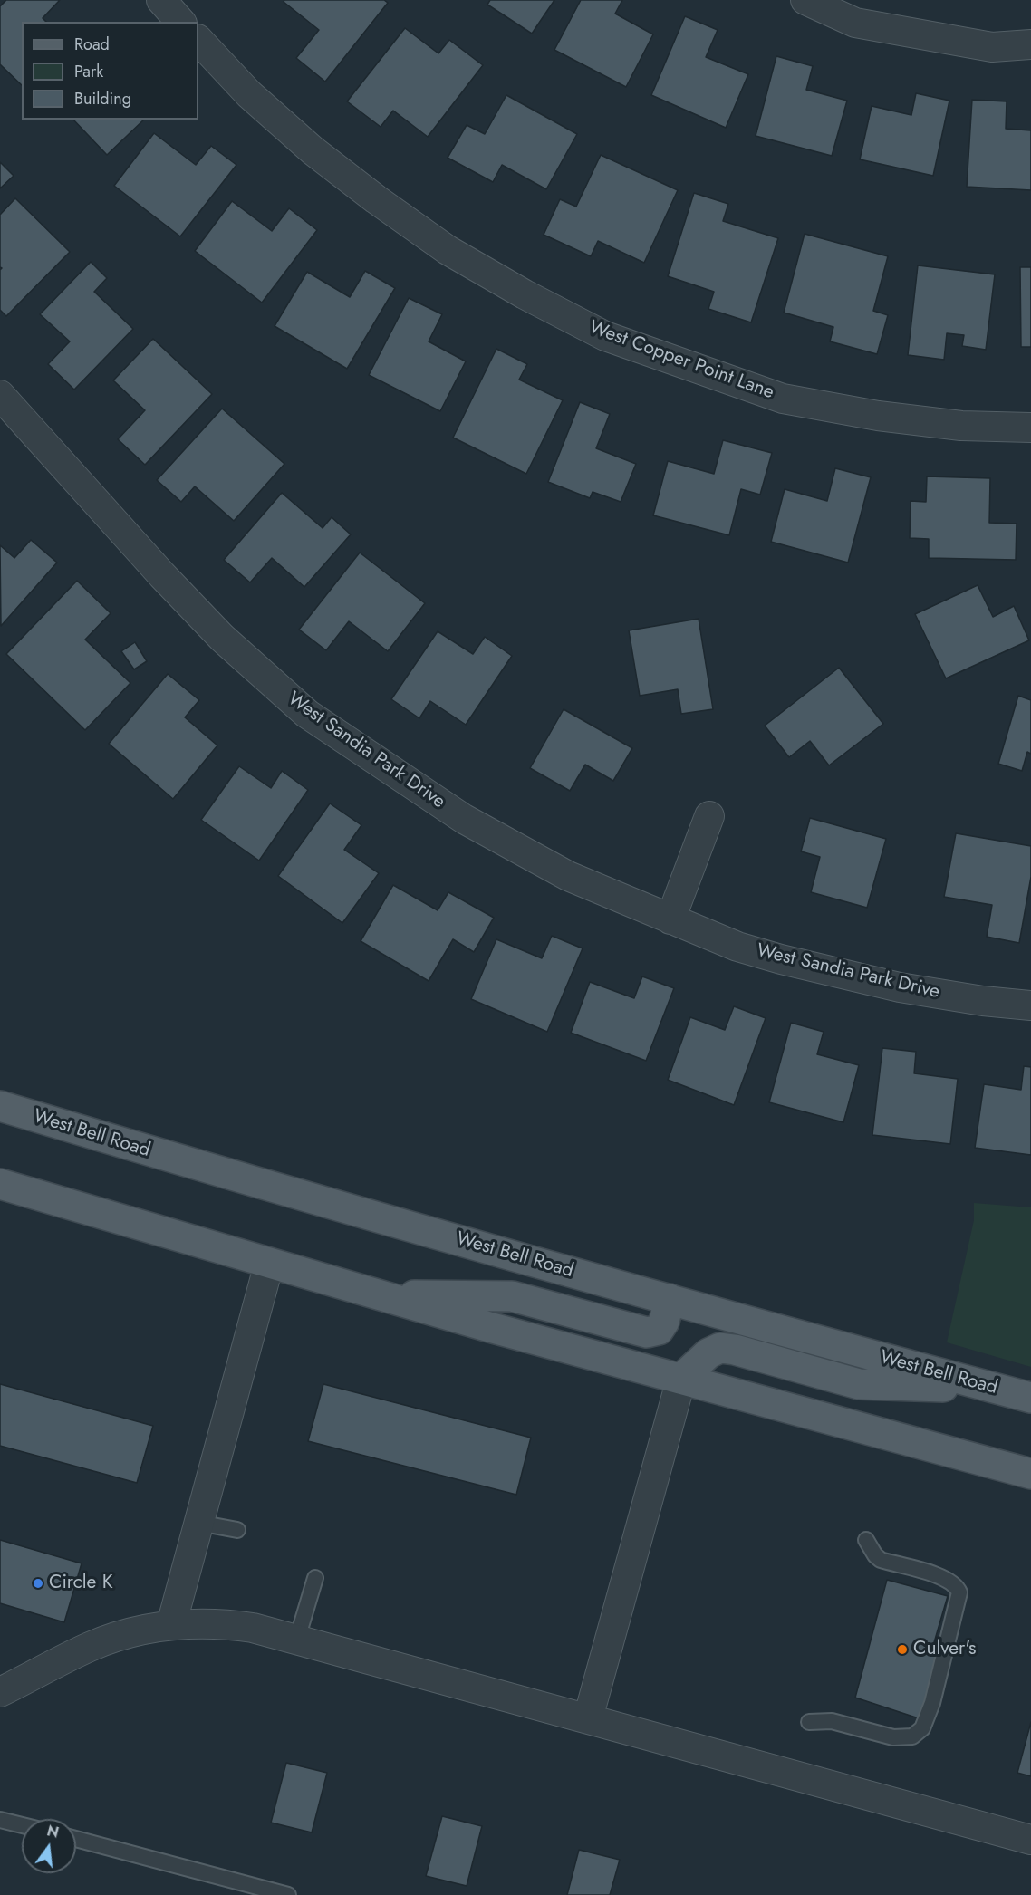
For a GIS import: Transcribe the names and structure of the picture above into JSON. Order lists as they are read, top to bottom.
{
  "streets": {
    "main road": ["West Bell Road"],
    "street": ["West Copper Point Lane", "West Sandia Park Drive"]
  },
  "places": ["Circle K", "Culver's"],
  "legend": ["Road", "Park", "Building"],
  "north": "top"
}
